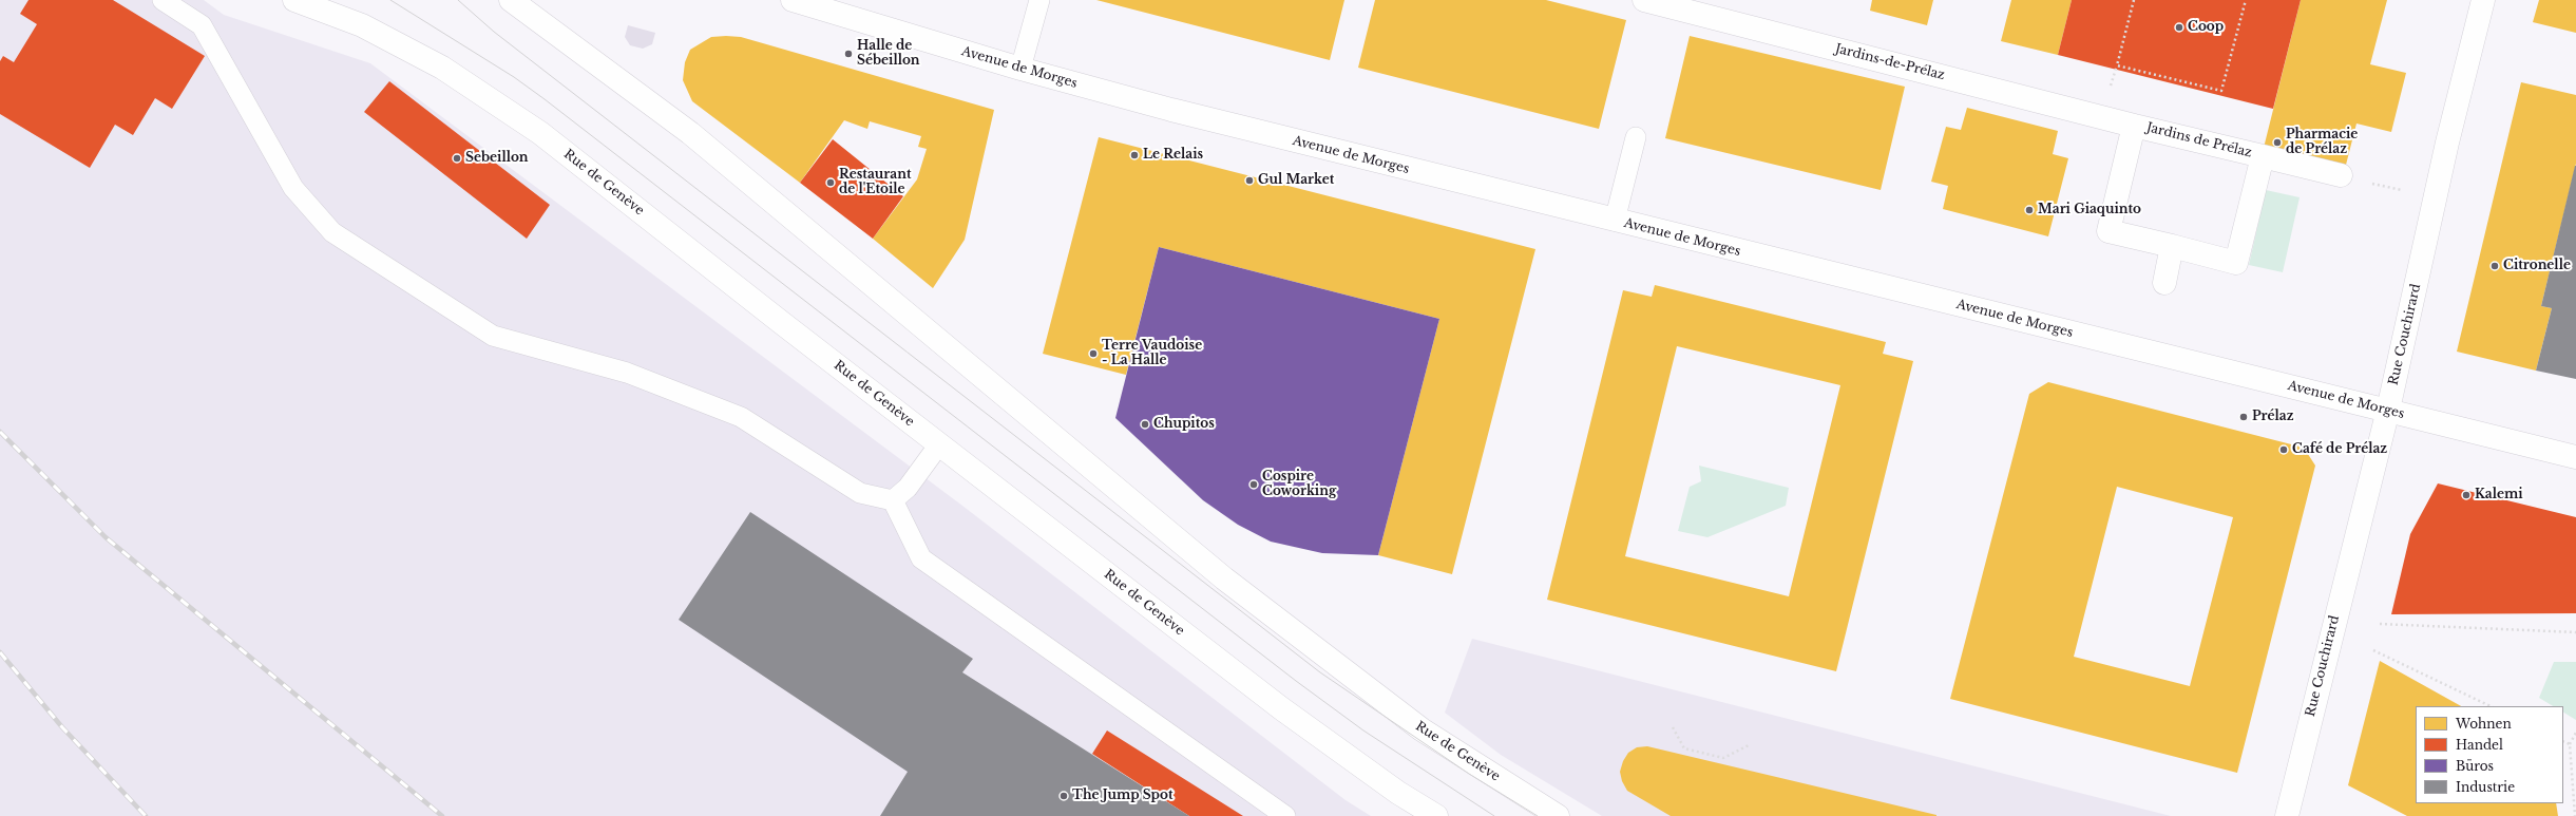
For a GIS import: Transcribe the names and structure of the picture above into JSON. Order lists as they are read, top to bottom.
{
  "streets": {
    "main road": [
      "Jardins-de-Prélaz",
      "Avenue de Morges",
      "Jardins de Prélaz",
      "Rue de Genève",
      "Rue Couchirard"
    ]
  },
  "crossings": [
    ["Jardins-de-Prélaz", "Jardins de Prélaz"],
    ["Avenue de Morges", "Rue Couchirard"]
  ],
  "places": [
    "Coop",
    "Halle de Sébeillon",
    "Pharmacie de Prélaz",
    "Le Relais",
    "Sebeillon",
    "Gul Market",
    "Restaurant de l'Etoile",
    "Mari Giaquinto",
    "Citronelle",
    "Terre Vaudoise - La Halle",
    "Prélaz",
    "Chupitos",
    "Café de Prélaz",
    "Cospire Coworking",
    "Kalemi",
    "The Jump Spot"
  ],
  "legend": [
    "Wohnen",
    "Handel",
    "Büros",
    "Industrie"
  ]
}
